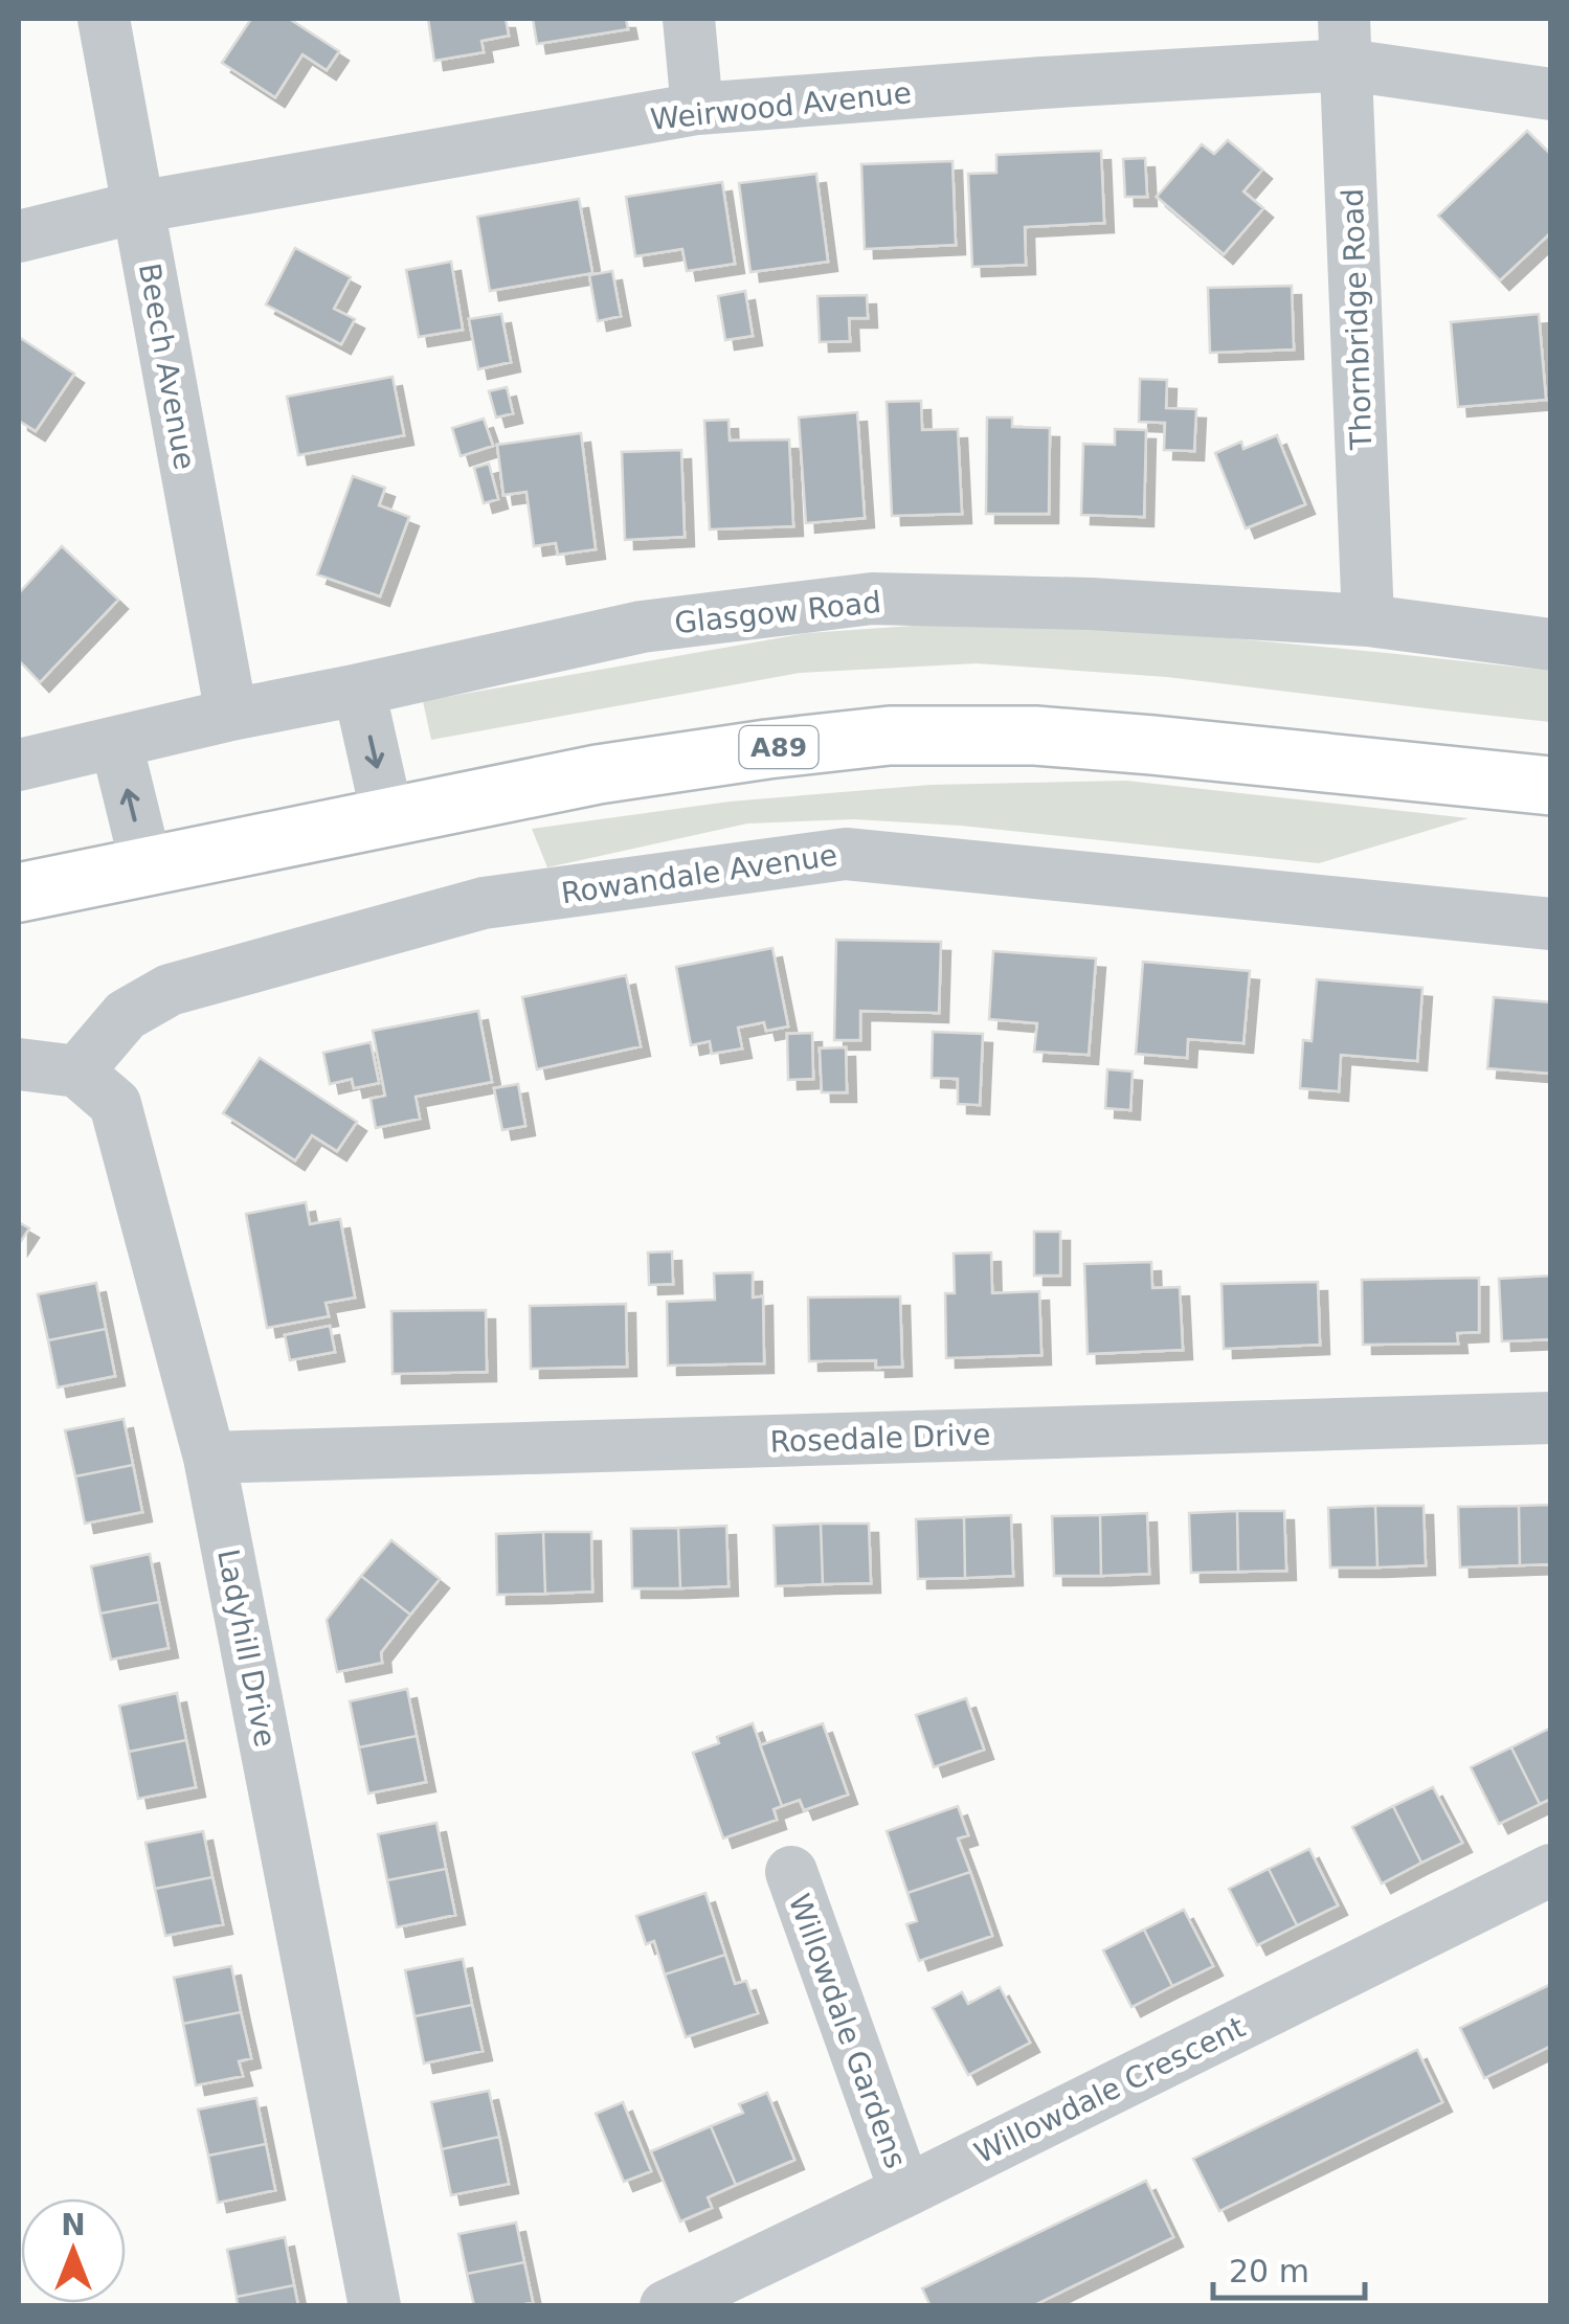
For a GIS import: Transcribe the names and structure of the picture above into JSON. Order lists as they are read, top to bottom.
{
  "streets": {
    "main road": ["A89"],
    "street": [
      "Weirwood Avenue",
      "Thornbridge Road",
      "Beech Avenue",
      "Glasgow Road",
      "Rowandale Avenue",
      "Rosedale Drive",
      "Ladyhill Drive",
      "Willowdale Gardens",
      "Willowdale Crescent"
    ]
  },
  "crossings": [
    ["Weirwood Avenue", "Thornbridge Road"],
    ["Weirwood Avenue", "Beech Avenue"],
    ["Thornbridge Road", "Glasgow Road"],
    ["Beech Avenue", "Glasgow Road"],
    ["Rowandale Avenue", "Ladyhill Drive"],
    ["Rosedale Drive", "Ladyhill Drive"],
    ["Willowdale Gardens", "Willowdale Crescent"]
  ],
  "scale_bar": "20 m",
  "north": "top"
}
